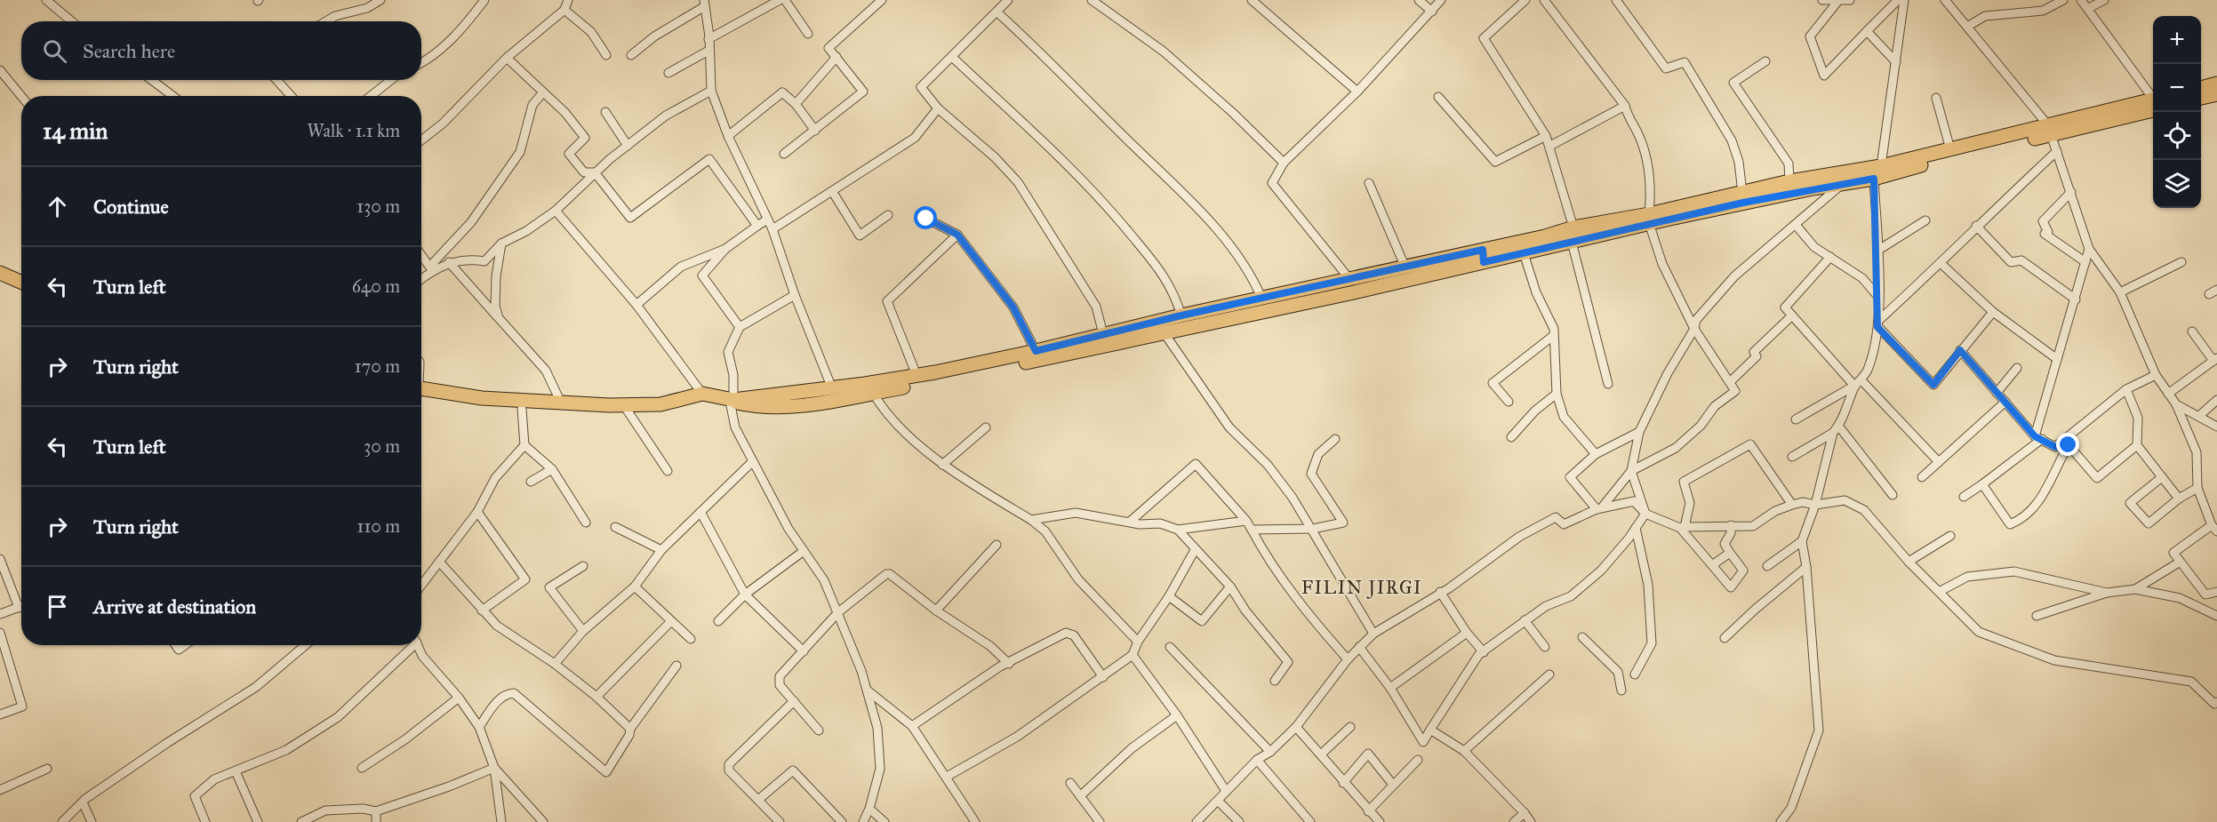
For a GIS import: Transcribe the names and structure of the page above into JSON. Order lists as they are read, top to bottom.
{
  "districts": ["FILIN JIRGI"],
  "page": {
    "map_buttons": ["+", "−"],
    "search": "Search here",
    "heading": ["14 min", "Walk · 1.1 km"],
    "list": [
      ["Continue", "130 m"],
      ["Turn left", "640 m"],
      ["Turn right", "170 m"],
      ["Turn left", "30 m"],
      ["Turn right", "110 m"],
      "Arrive at destination"
    ]
  }
}
